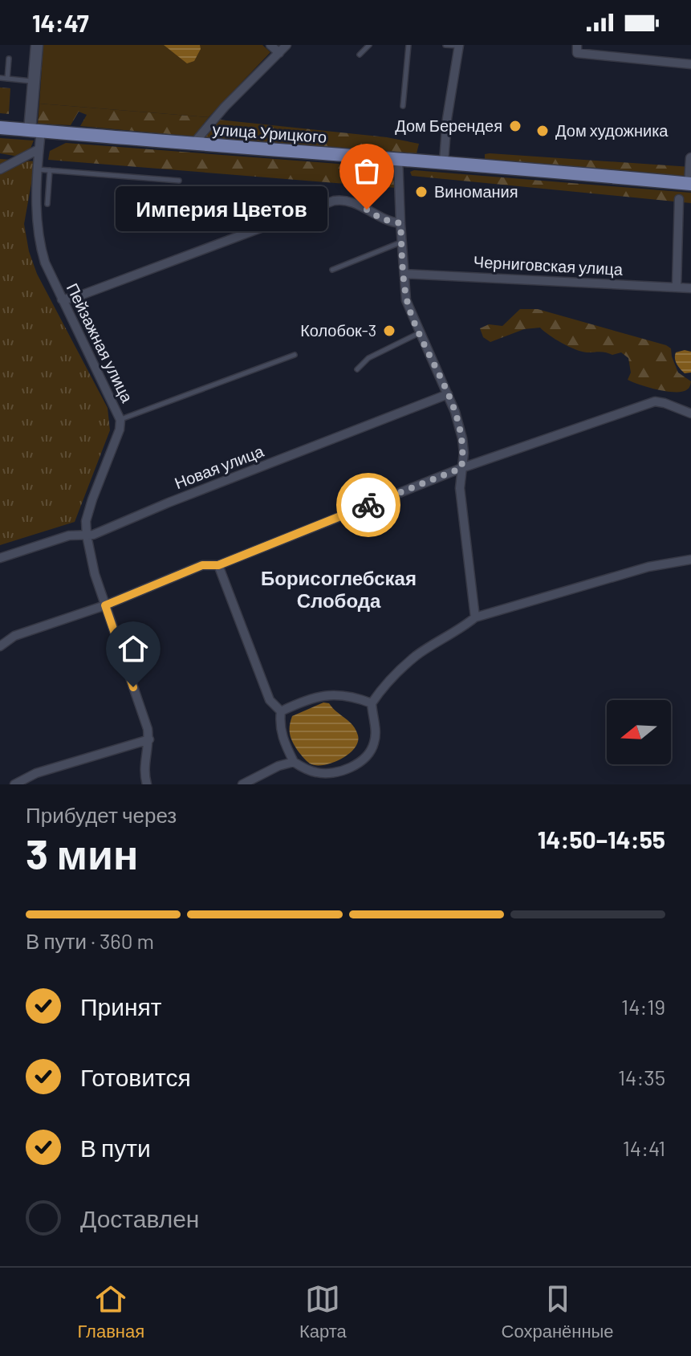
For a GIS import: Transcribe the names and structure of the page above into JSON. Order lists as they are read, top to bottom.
{
  "streets": {
    "main road": ["улица Урицкого"],
    "street": ["Черниговская улица", "Пейзажная улица", "Новая улица"]
  },
  "crossings": [
    ["улица Урицкого", "Пейзажная улица"],
    ["Пейзажная улица", "Новая улица"]
  ],
  "districts": ["Борисоглебская Слобода"],
  "places": [
    "Дом Берендея",
    "Дом художника",
    "Виномания",
    "Империя Цветов",
    "Колобок-3"
  ],
  "north": "left",
  "page": {
    "status": "14:47",
    "bubble": "Империя Цветов",
    "heading": ["3 мин", "Прибудет через", "14:50–14:55"],
    "bar": "В пути · 360 m",
    "list": [
      ["Принят", "14:19"],
      ["Готовится", "14:35"],
      ["В пути", "14:41"],
      "Доставлен"
    ],
    "tabs": ["Главная", "Карта", "Сохранённые"]
  }
}
